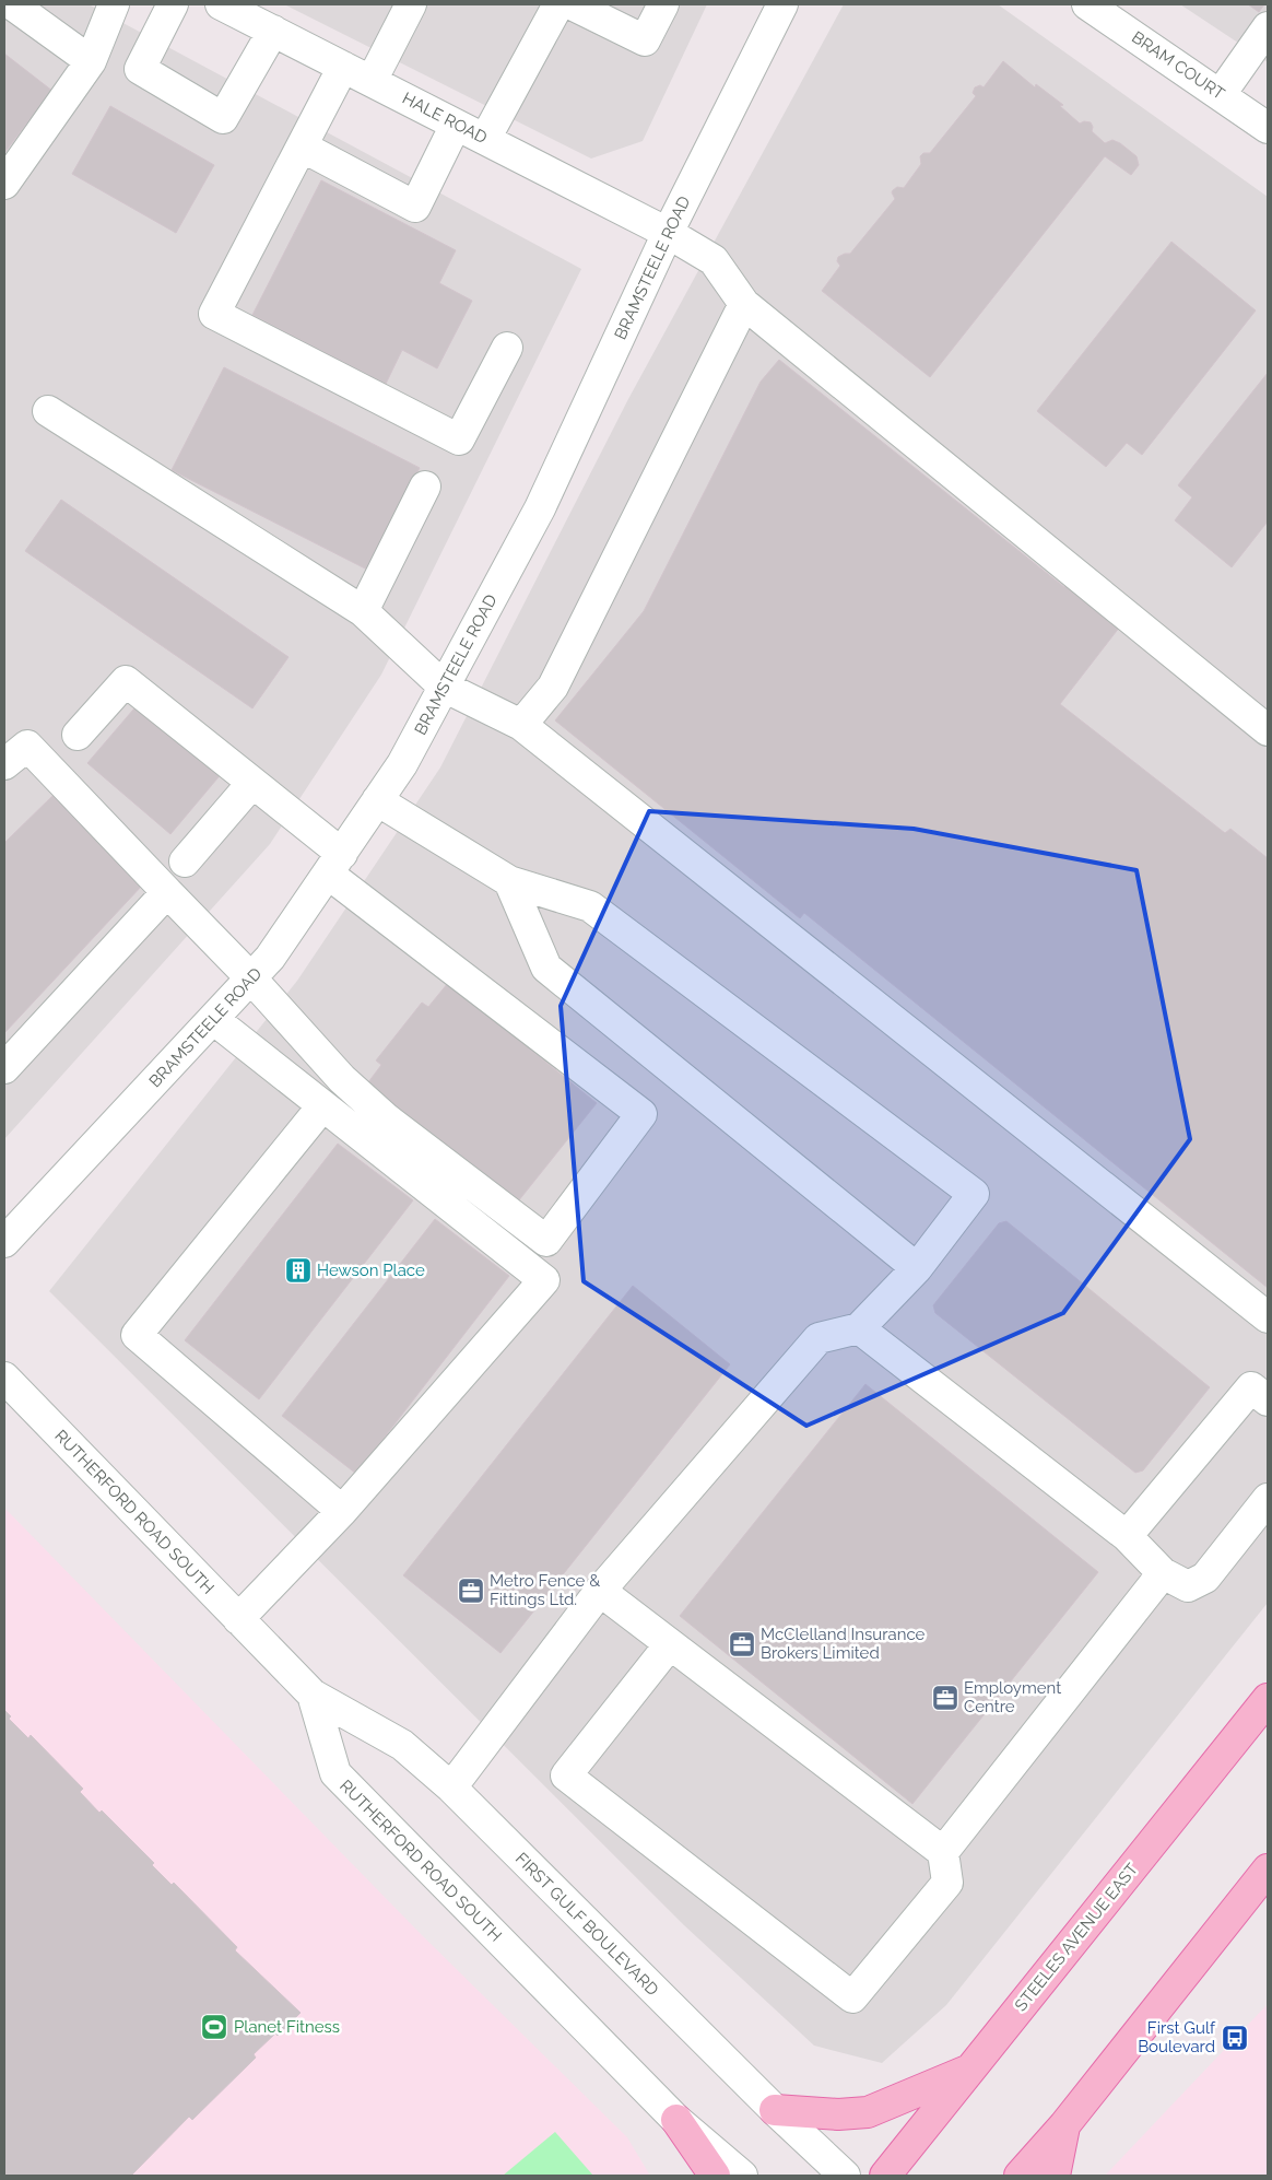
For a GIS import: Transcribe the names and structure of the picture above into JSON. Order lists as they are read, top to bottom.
{
  "streets": {
    "main road": ["STEELES AVENUE EAST"],
    "street": [
      "BRAM COURT",
      "HALE ROAD",
      "BRAMSTEELE ROAD",
      "RUTHERFORD ROAD SOUTH",
      "FIRST GULF BOULEVARD"
    ]
  },
  "crossings": [
    ["HALE ROAD", "BRAMSTEELE ROAD"],
    ["RUTHERFORD ROAD SOUTH", "FIRST GULF BOULEVARD"]
  ],
  "places": {
    "building": ["Hewson Place"],
    "office": ["Metro Fence & Fittings Ltd.", "McClelland Insurance Brokers Limited", "Employment Centre"],
    "sports": ["Planet Fitness"],
    "bus stop": ["First Gulf Boulevard"]
  }
}
